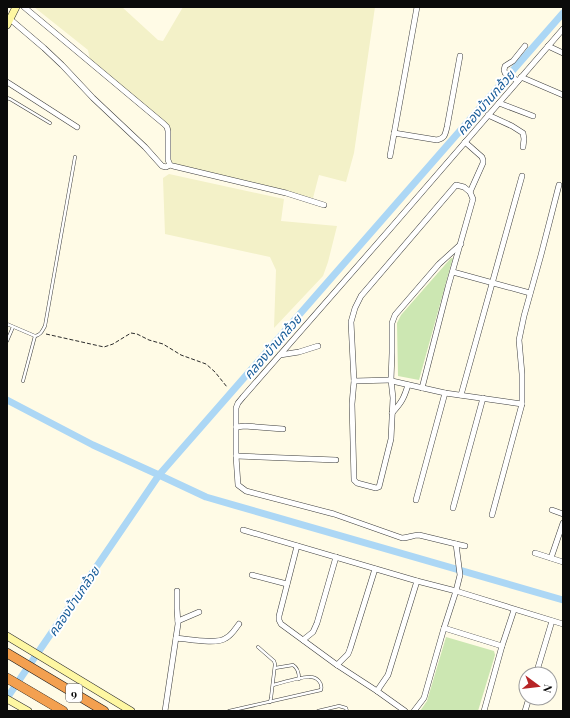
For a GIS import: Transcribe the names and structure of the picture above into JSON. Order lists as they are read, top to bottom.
{
  "streets": {
    "highway": ["9"]
  },
  "water": ["คลองบ้านกล้วย"],
  "north": "right"
}
